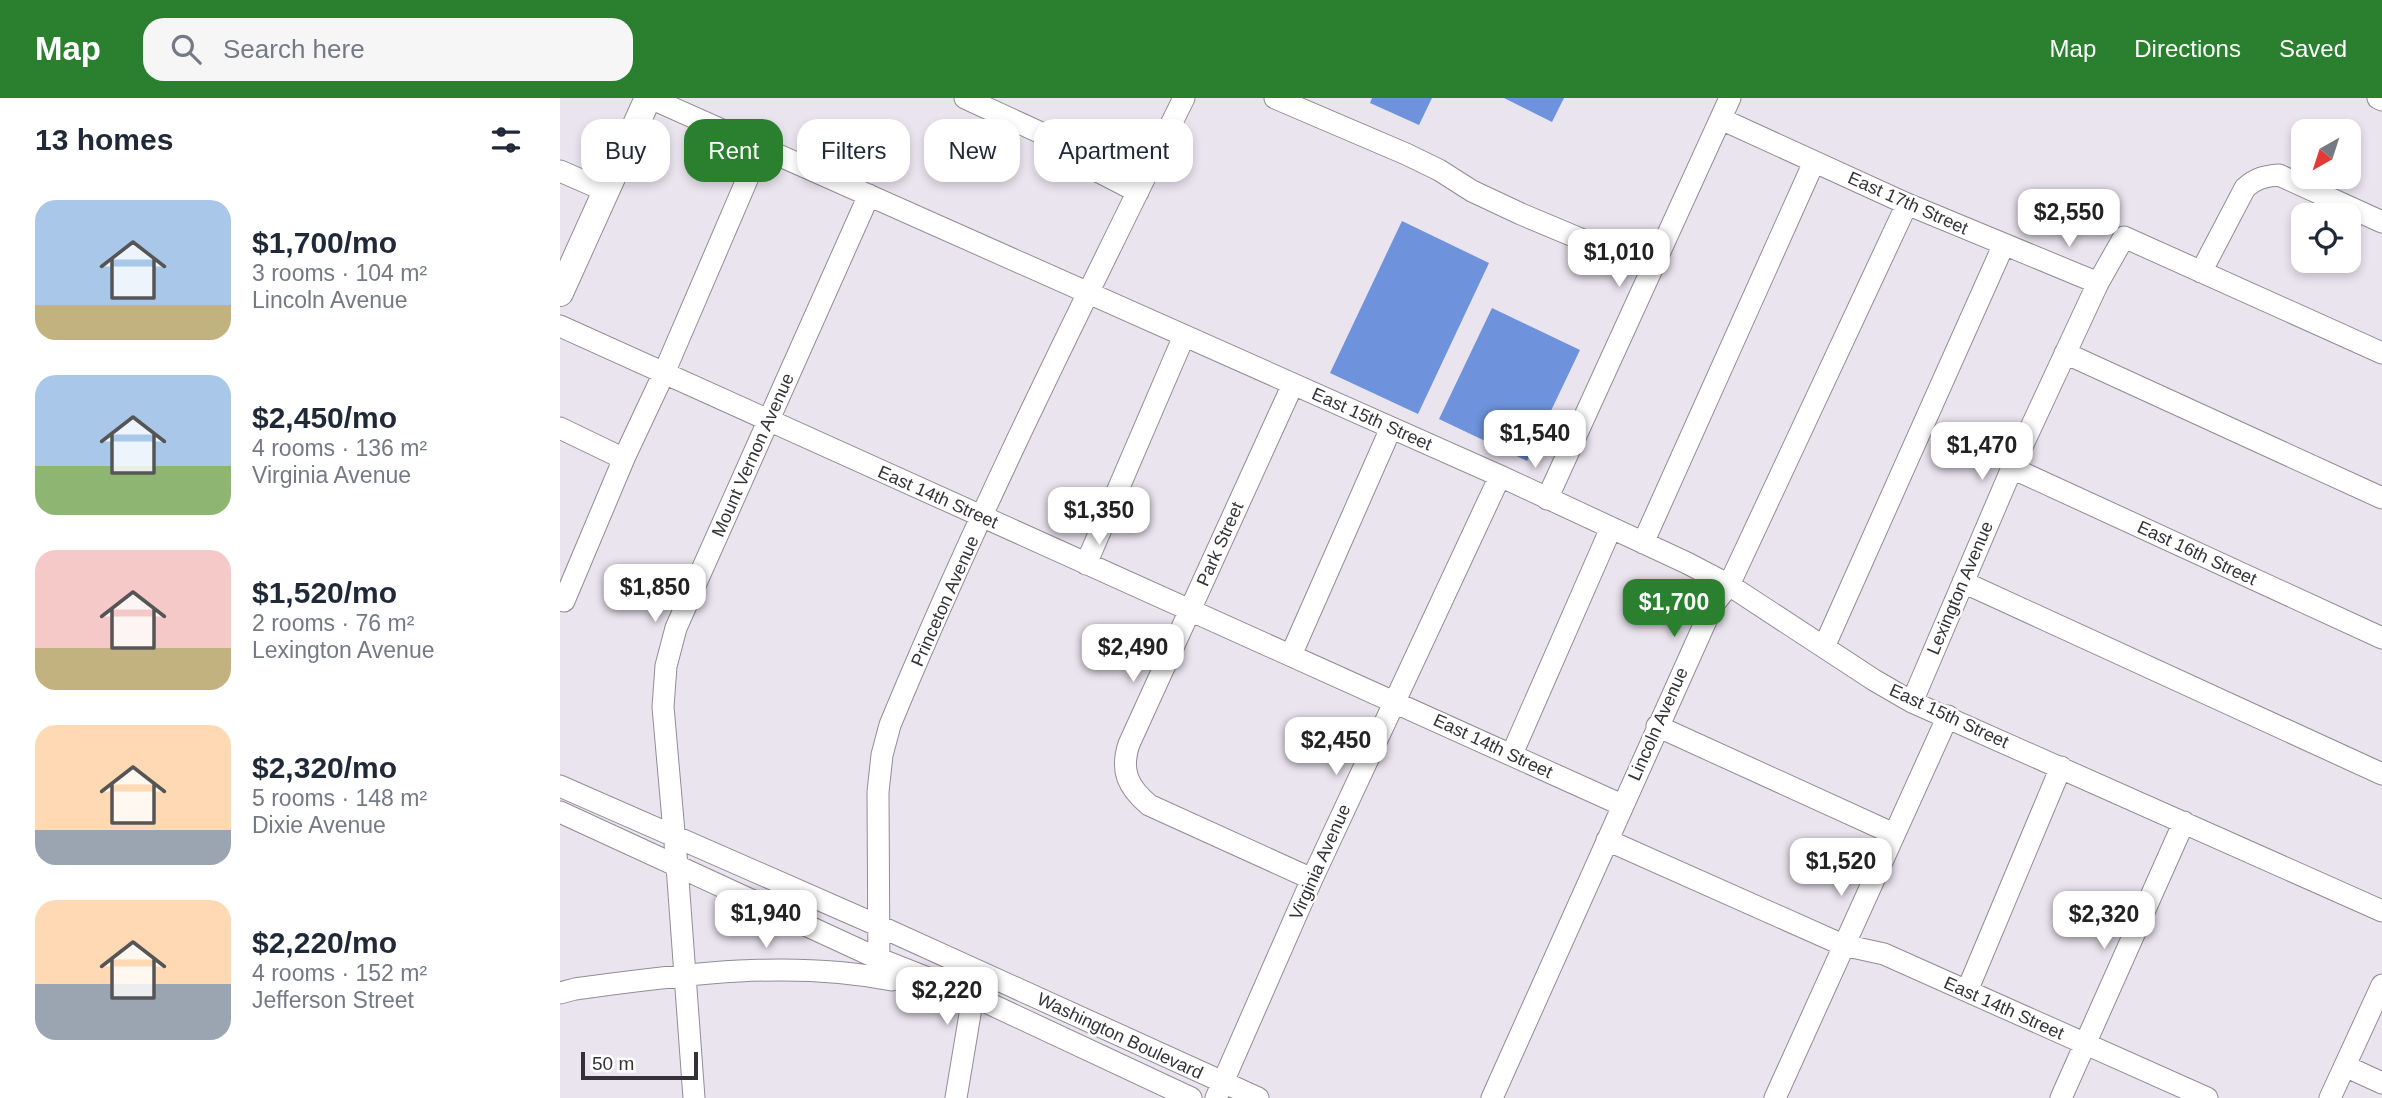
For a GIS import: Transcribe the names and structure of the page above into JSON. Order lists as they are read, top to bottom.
{
  "streets": {
    "street": [
      "East 17th Street",
      "East 15th Street",
      "Mount Vernon Avenue",
      "East 14th Street",
      "Park Street",
      "East 16th Street",
      "Lexington Avenue",
      "Princeton Avenue",
      "Lincoln Avenue",
      "Virginia Avenue",
      "Washington Boulevard"
    ]
  },
  "crossings": [
    ["East 17th Street", "Lexington Avenue"],
    ["East 17th Street", "Lincoln Avenue"],
    ["East 15th Street", "Mount Vernon Avenue"],
    ["East 15th Street", "Park Street"],
    ["East 15th Street", "Lexington Avenue"],
    ["East 15th Street", "Princeton Avenue"],
    ["East 15th Street", "Lincoln Avenue"],
    ["East 15th Street", "Virginia Avenue"],
    ["Mount Vernon Avenue", "East 14th Street"],
    ["Mount Vernon Avenue", "Washington Boulevard"],
    ["East 14th Street", "Park Street"],
    ["East 14th Street", "Princeton Avenue"],
    ["East 14th Street", "Lincoln Avenue"],
    ["East 14th Street", "Virginia Avenue"],
    ["Park Street", "Virginia Avenue"],
    ["East 16th Street", "Lexington Avenue"],
    ["Princeton Avenue", "Washington Boulevard"],
    ["Virginia Avenue", "Washington Boulevard"]
  ],
  "scale_bar": "50 m",
  "north": "bottom left",
  "page": {
    "header": "Map",
    "search": "Search here",
    "nav": ["Map", "Directions", "Saved"],
    "heading": "13 homes",
    "chip": [
      "Buy",
      "Rent",
      "Filters",
      "New",
      "Apartment"
    ],
    "list": [
      {
        "name": "$1,700/mo",
        "note": "3 rooms · 104 m² · Lincoln Avenue"
      },
      {
        "name": "$2,450/mo",
        "note": "4 rooms · 136 m² · Virginia Avenue"
      },
      {
        "name": "$1,520/mo",
        "note": "2 rooms · 76 m² · Lexington Avenue"
      },
      {
        "name": "$2,320/mo",
        "note": "5 rooms · 148 m² · Dixie Avenue"
      },
      {
        "name": "$2,220/mo",
        "note": "4 rooms · 152 m² · Jefferson Street"
      }
    ],
    "price": [
      "$2,550",
      "$1,010",
      "$1,540",
      "$1,470",
      "$1,350",
      "$1,850",
      "$1,700",
      "$2,490",
      "$2,450",
      "$1,520",
      "$1,940",
      "$2,320",
      "$2,220"
    ],
    "scale": "50 m"
  }
}
